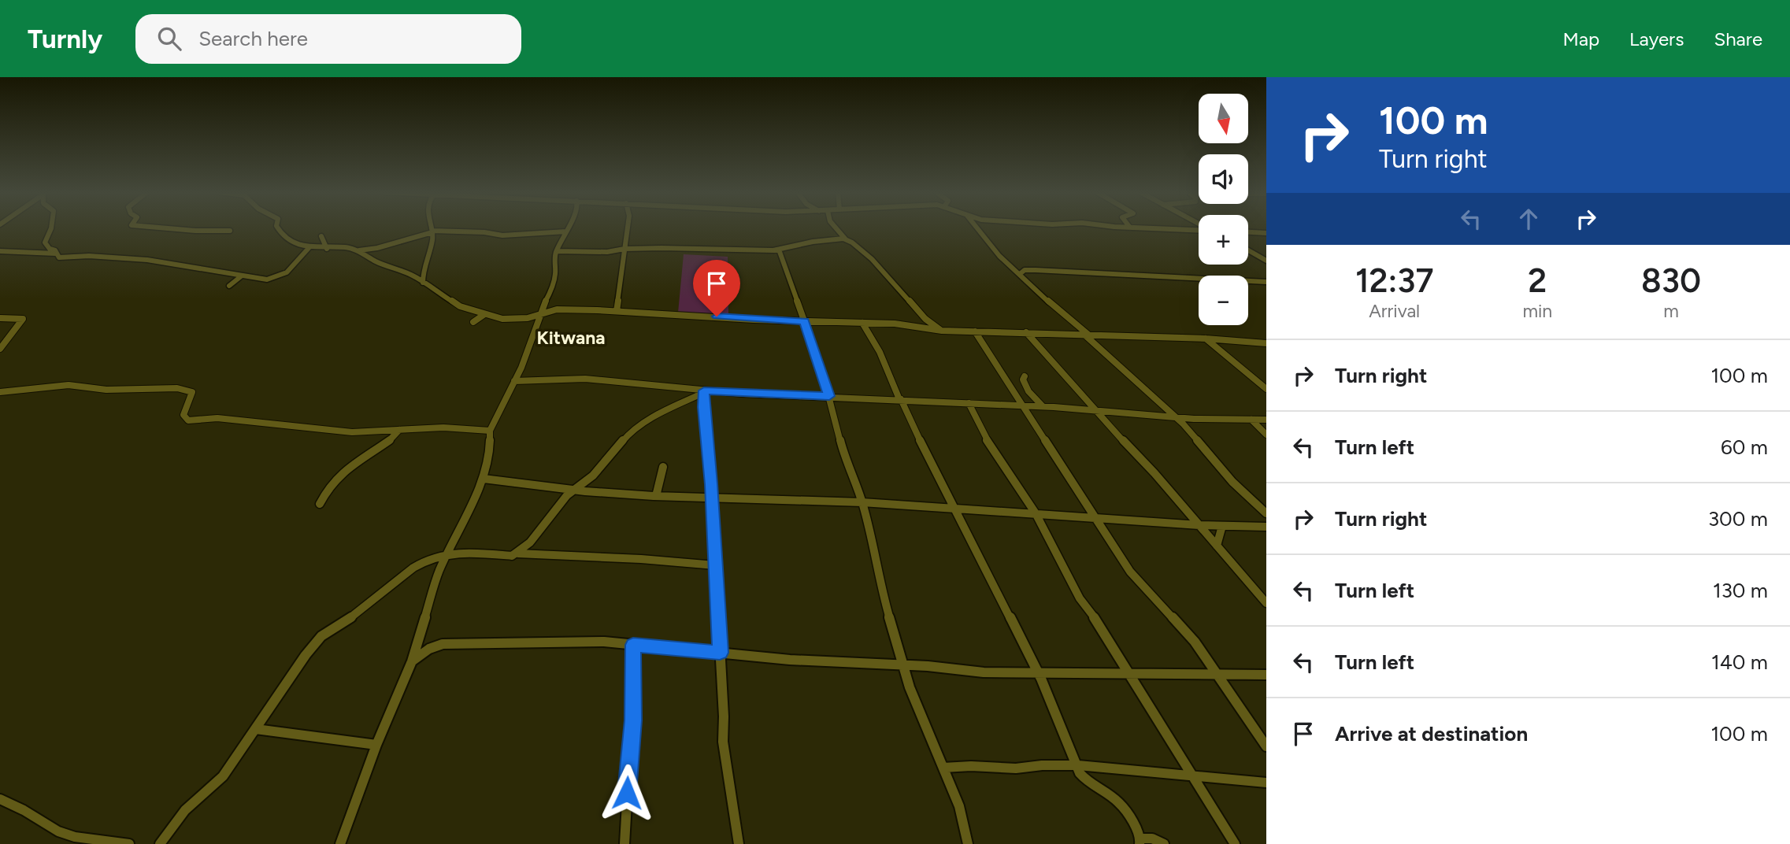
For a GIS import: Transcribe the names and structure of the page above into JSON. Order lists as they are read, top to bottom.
{
  "districts": ["Kitwana"],
  "north": "bottom",
  "page": {
    "header": "Turnly",
    "search": "Search here",
    "nav": ["Map", "Layers", "Share"],
    "turn": ["100 m", "Turn right"],
    "map_buttons": ["+", "−"],
    "eta": [
      "12:37",
      "Arrival",
      "2",
      "min",
      "830",
      "m"
    ],
    "list": [
      {
        "name": "Turn right",
        "value": "100 m"
      },
      {
        "name": "Turn left",
        "value": "60 m"
      },
      {
        "name": "Turn right",
        "value": "300 m"
      },
      {
        "name": "Turn left",
        "value": "130 m"
      },
      {
        "name": "Turn left",
        "value": "140 m"
      },
      {
        "name": "Arrive at destination",
        "value": "100 m"
      }
    ]
  }
}
